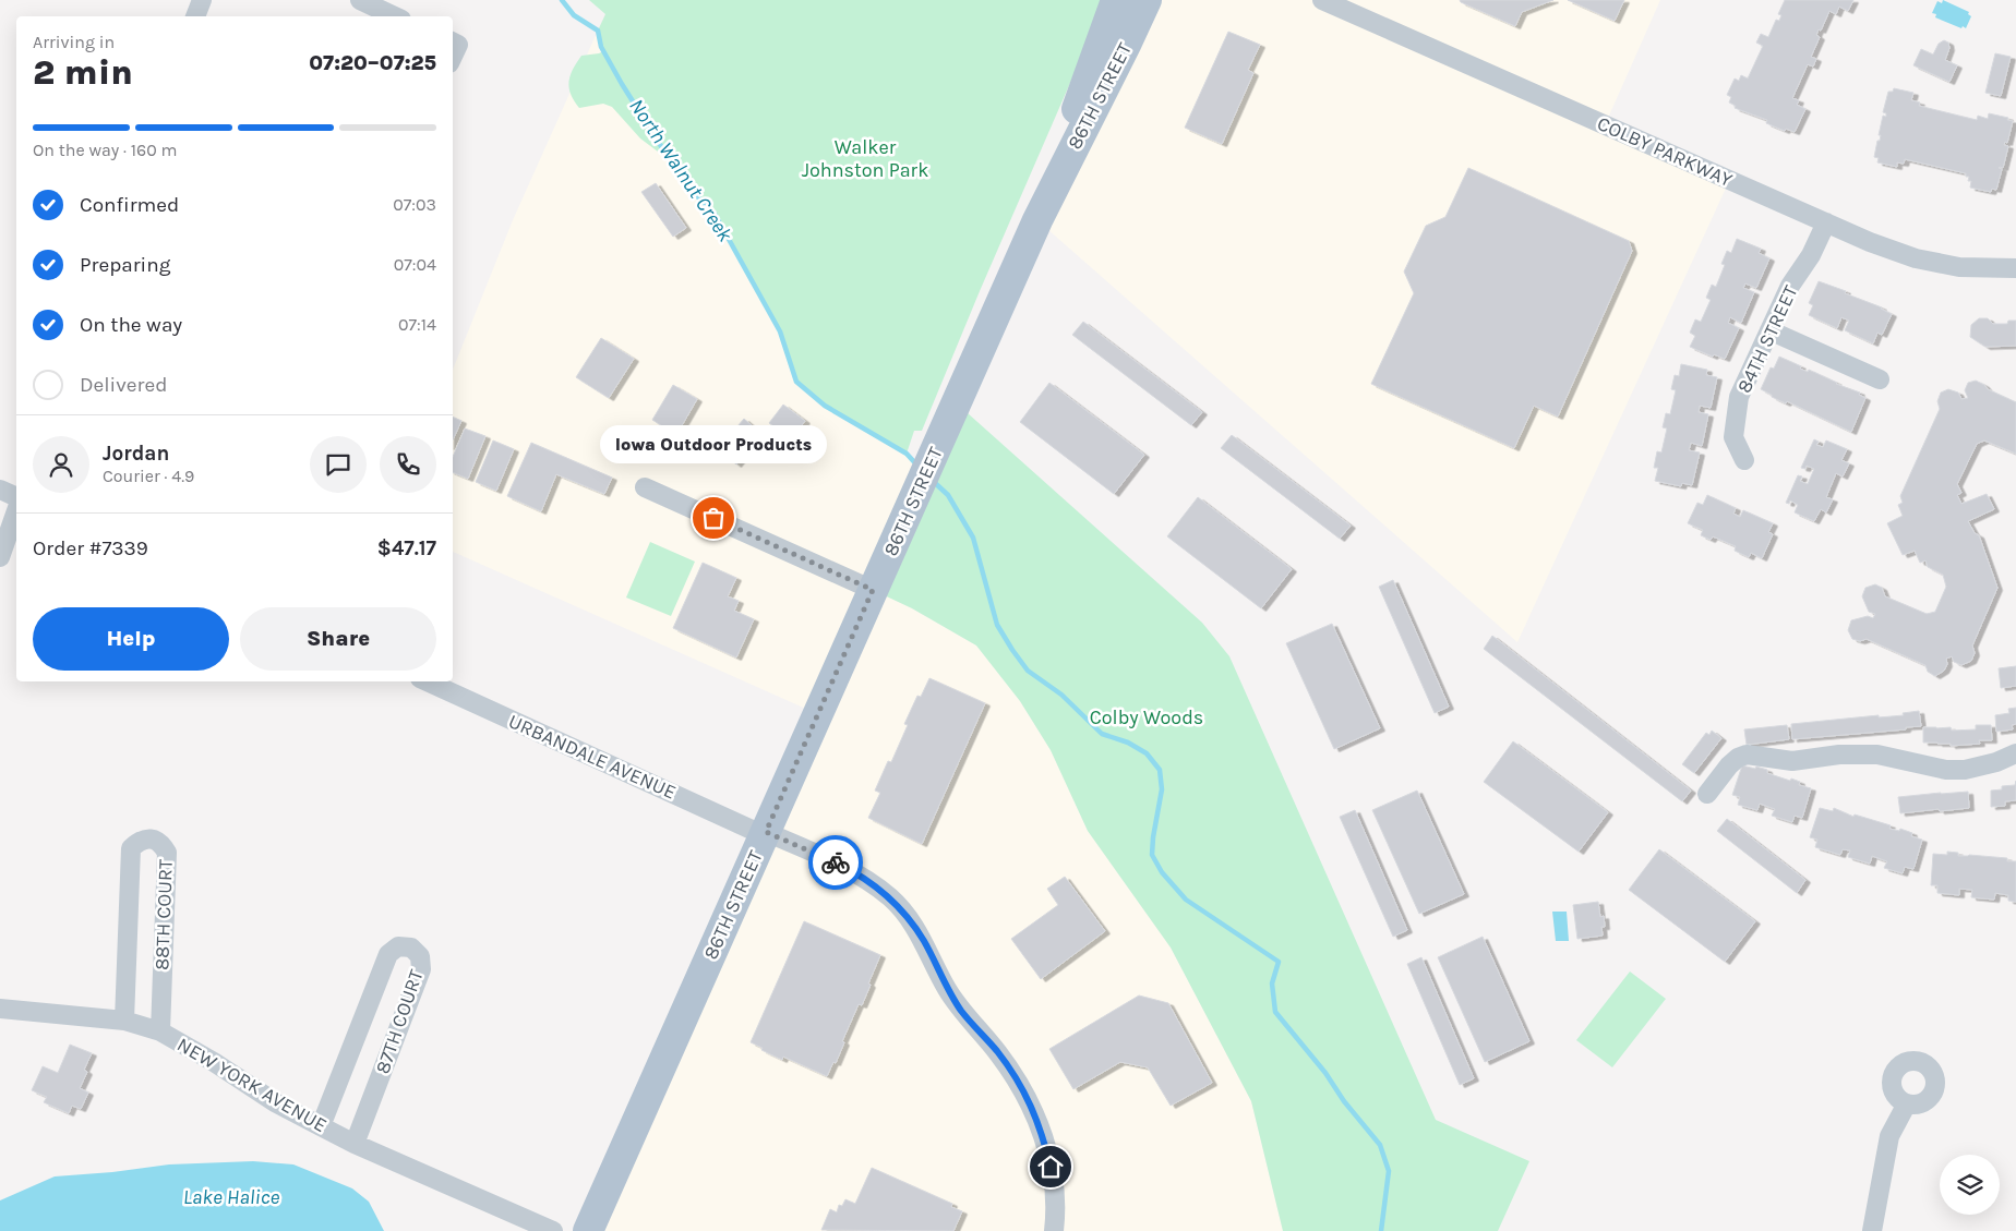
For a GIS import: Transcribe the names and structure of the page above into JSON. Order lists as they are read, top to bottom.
{
  "streets": {
    "main road": ["86TH STREET"],
    "street": [
      "COLBY PARKWAY",
      "84TH STREET",
      "URBANDALE AVENUE",
      "88TH COURT",
      "87TH COURT",
      "NEW YORK AVENUE"
    ]
  },
  "crossings": [
    ["86TH STREET", "URBANDALE AVENUE"],
    ["COLBY PARKWAY", "84TH STREET"],
    ["88TH COURT", "NEW YORK AVENUE"],
    ["87TH COURT", "NEW YORK AVENUE"]
  ],
  "water": ["North Walnut Creek", "Lake Halice"],
  "parks": ["Walker Johnston Park", "Colby Woods"],
  "places": ["Iowa Outdoor Products"],
  "page": {
    "heading": ["2 min", "Arriving in", "07:20–07:25"],
    "panel": [
      "Jordan",
      "Courier · 4.9",
      "Order #7339",
      "$47.17"
    ],
    "bar": "On the way · 160 m",
    "list": [
      ["Confirmed", "07:03"],
      ["Preparing", "07:04"],
      ["On the way", "07:14"],
      "Delivered"
    ],
    "bubble": "Iowa Outdoor Products",
    "buttons": ["Help", "Share"]
  }
}
